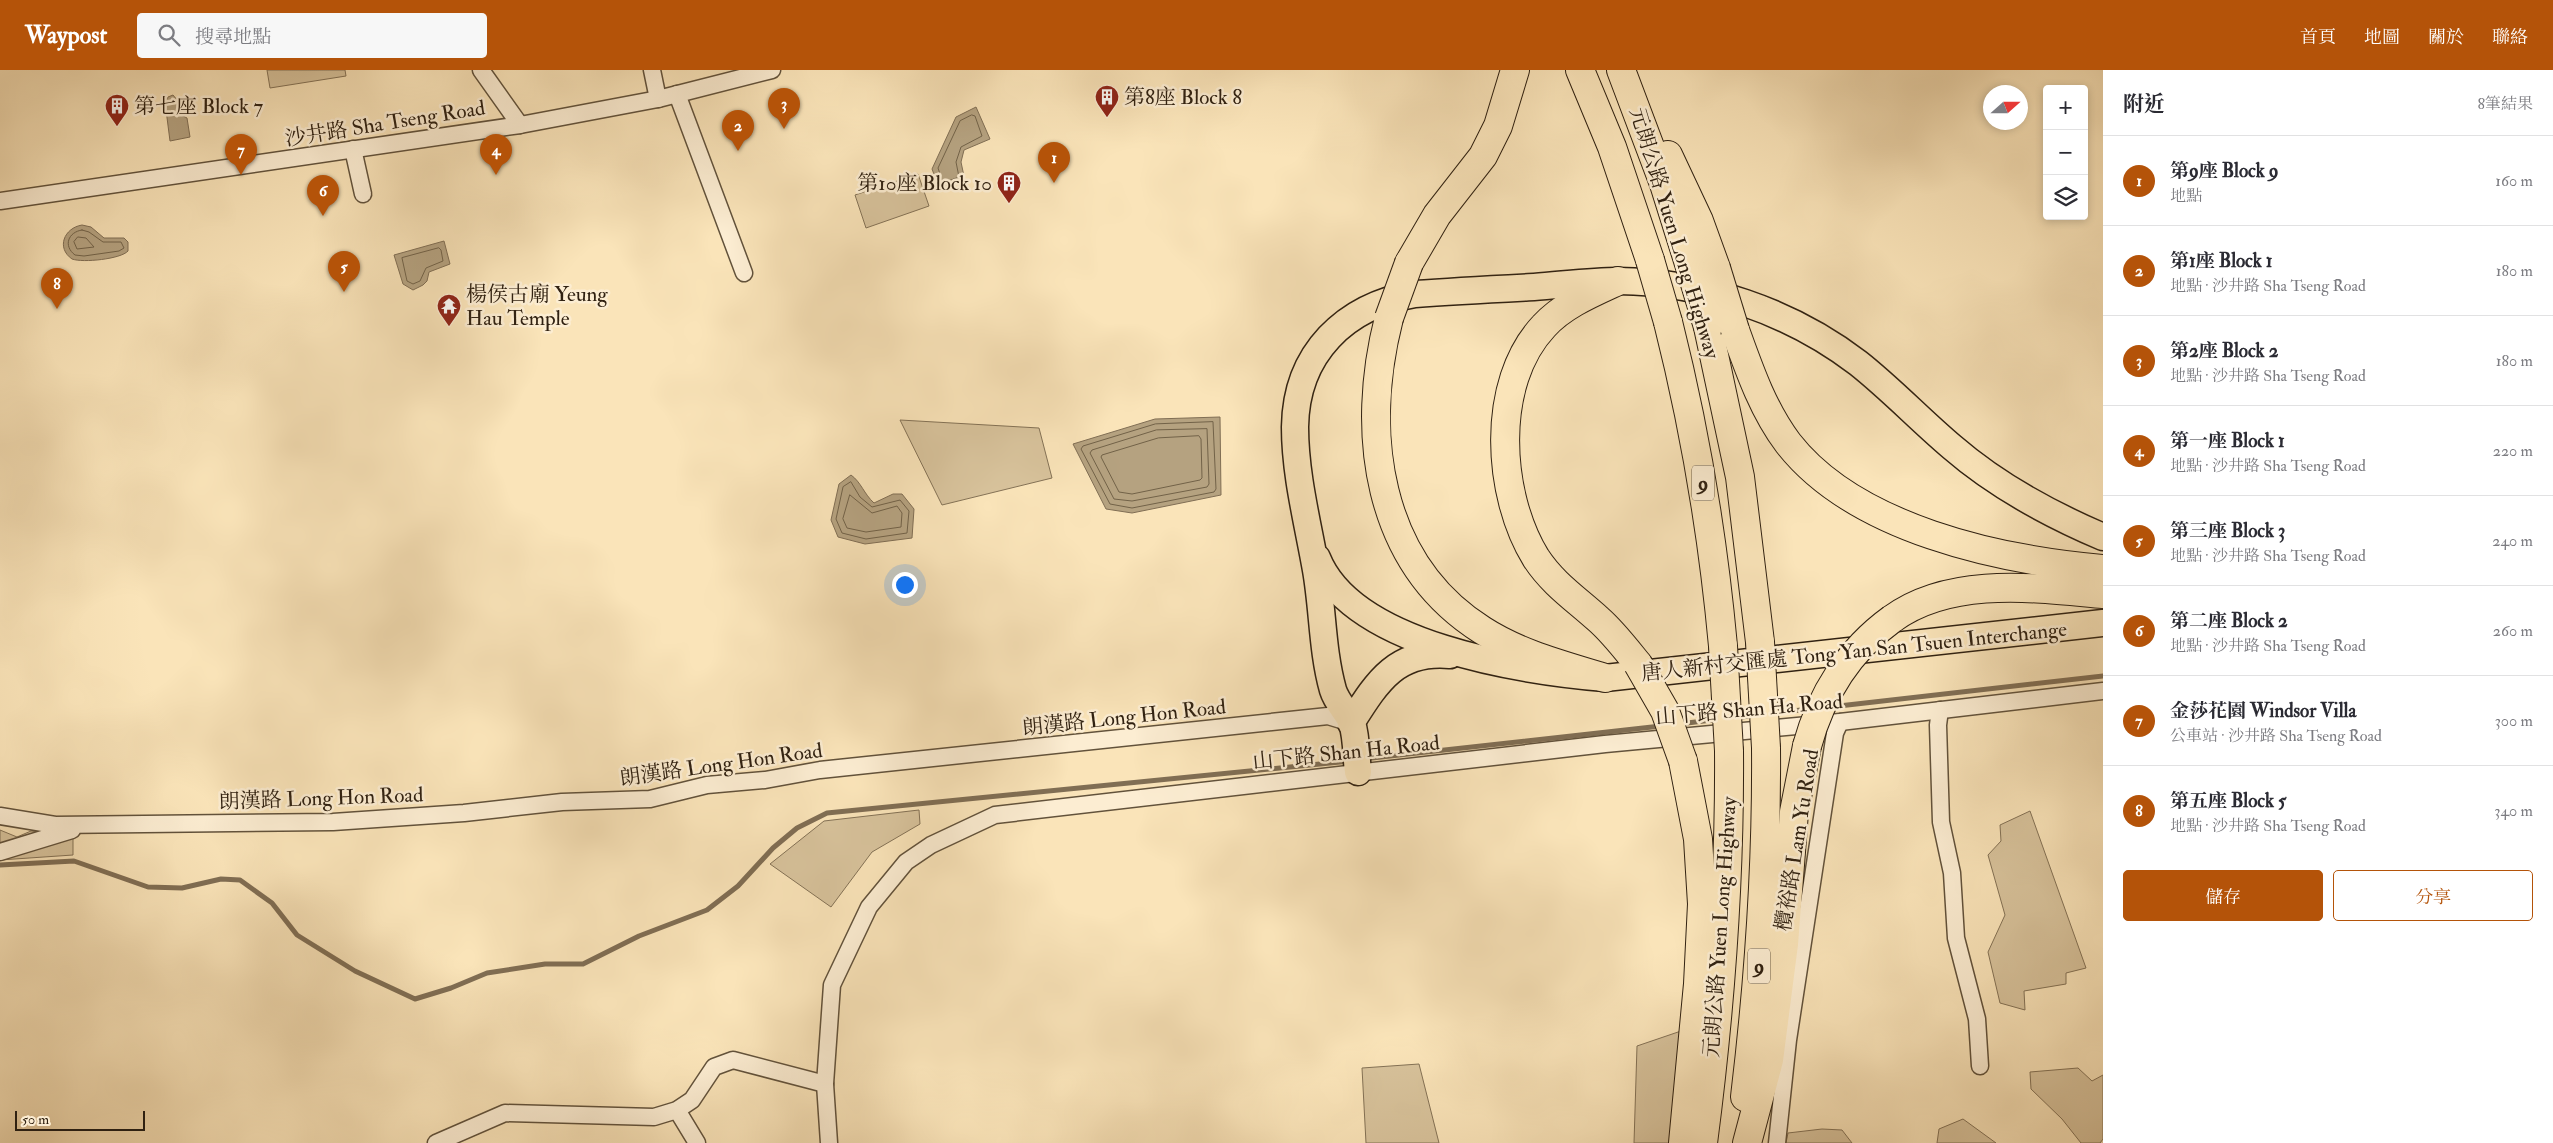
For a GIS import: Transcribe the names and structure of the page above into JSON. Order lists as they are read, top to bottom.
{
  "streets": {
    "highway": ["元朗公路 Yuen Long Highway", "9"],
    "main road": ["唐人新村交匯處 Tong Yan San Tsuen Interchange"],
    "street": [
      "沙井路 Sha Tseng Road",
      "山下路 Shan Ha Road",
      "朗漢路 Long Hon Road",
      "欖裕路 Lam Yu Road"
    ]
  },
  "crossings": [
    ["山下路 Shan Ha Road", "欖裕路 Lam Yu Road"]
  ],
  "places": {
    "building": ["第8座 Block 8", "第七座 Block 7", "第10座 Block 10"],
    "temple": ["楊侯古廟 Yeung Hau Temple"]
  },
  "scale_bar": "50 m",
  "north": "right",
  "page": {
    "header": "Waypost",
    "search": "搜尋地點",
    "nav": [
      "首頁",
      "地圖",
      "關於",
      "聯絡"
    ],
    "heading": ["附近", "8筆結果"],
    "map_buttons": ["+", "−"],
    "pins": [
      "3",
      "2",
      "4",
      "7",
      "1",
      "6",
      "5",
      "8"
    ],
    "list": [
      {
        "mark": "1",
        "name": "第9座 Block 9",
        "note": "地點",
        "value": "160 m"
      },
      {
        "mark": "2",
        "name": "第1座 Block 1",
        "note": "地點 · 沙井路 Sha Tseng Road",
        "value": "180 m"
      },
      {
        "mark": "3",
        "name": "第2座 Block 2",
        "note": "地點 · 沙井路 Sha Tseng Road",
        "value": "180 m"
      },
      {
        "mark": "4",
        "name": "第一座 Block 1",
        "note": "地點 · 沙井路 Sha Tseng Road",
        "value": "220 m"
      },
      {
        "mark": "5",
        "name": "第三座 Block 3",
        "note": "地點 · 沙井路 Sha Tseng Road",
        "value": "240 m"
      },
      {
        "mark": "6",
        "name": "第二座 Block 2",
        "note": "地點 · 沙井路 Sha Tseng Road",
        "value": "260 m"
      },
      {
        "mark": "7",
        "name": "金莎花園 Windsor Villa",
        "note": "公車站 · 沙井路 Sha Tseng Road",
        "value": "300 m"
      },
      {
        "mark": "8",
        "name": "第五座 Block 5",
        "note": "地點 · 沙井路 Sha Tseng Road",
        "value": "340 m"
      }
    ],
    "buttons": ["儲存", "分享"],
    "scale": "50 m"
  }
}
